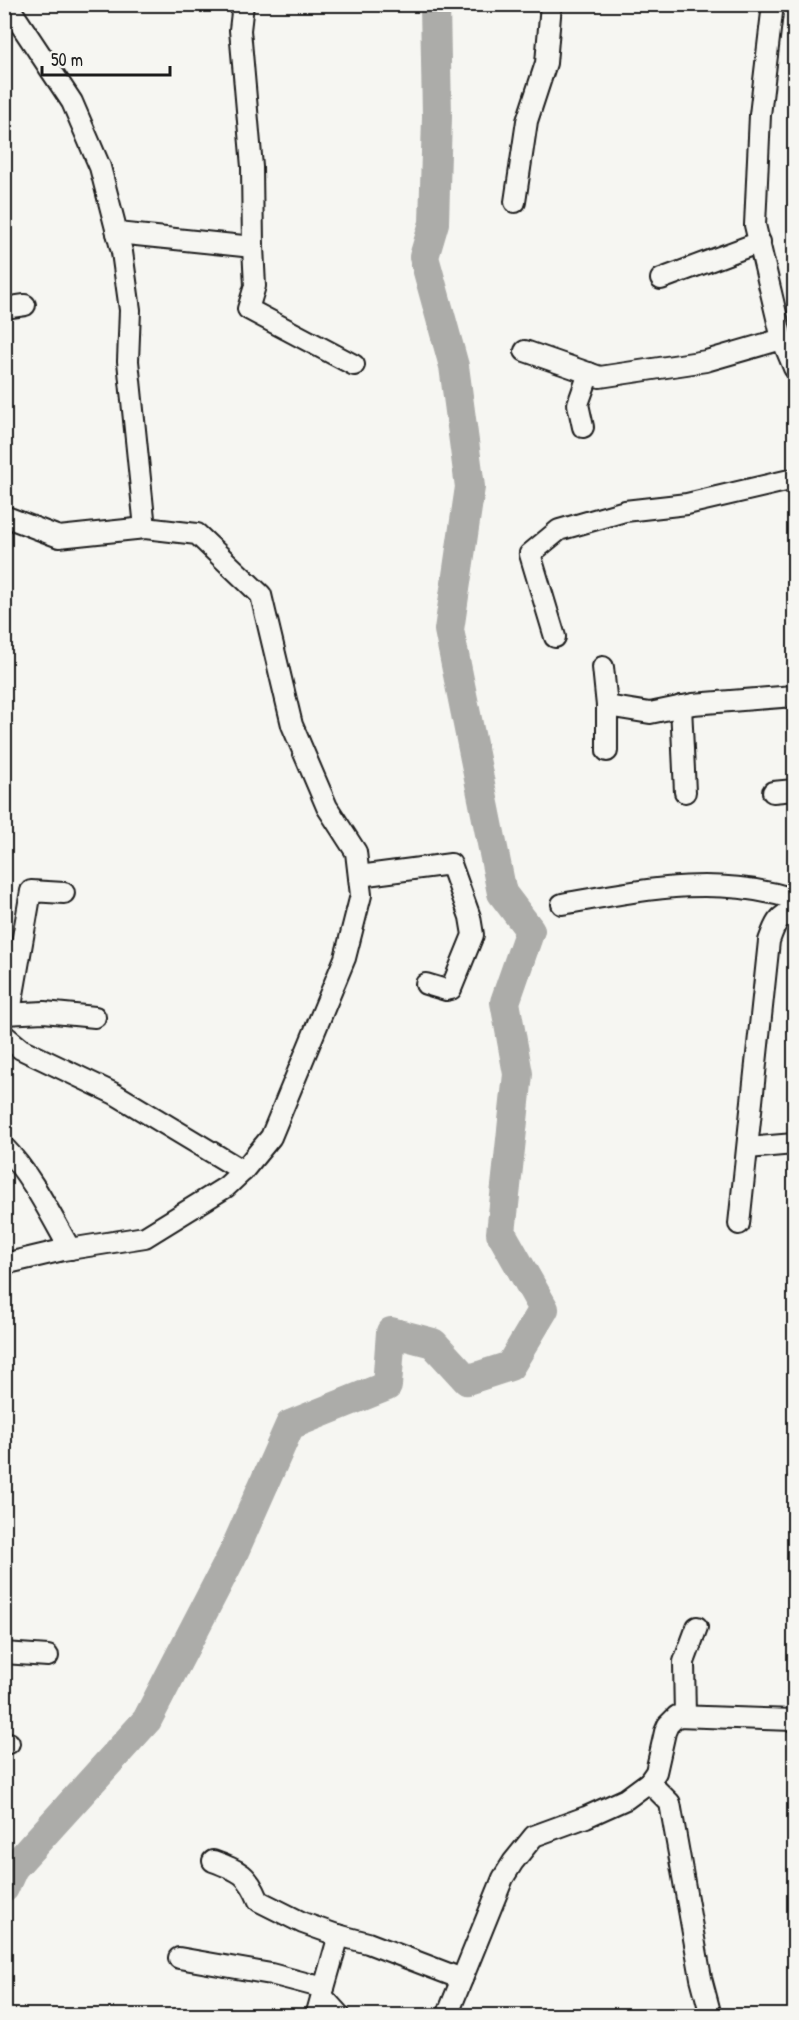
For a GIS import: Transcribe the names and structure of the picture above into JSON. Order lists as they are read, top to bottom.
{
  "scale_bar": "50 m"
}
